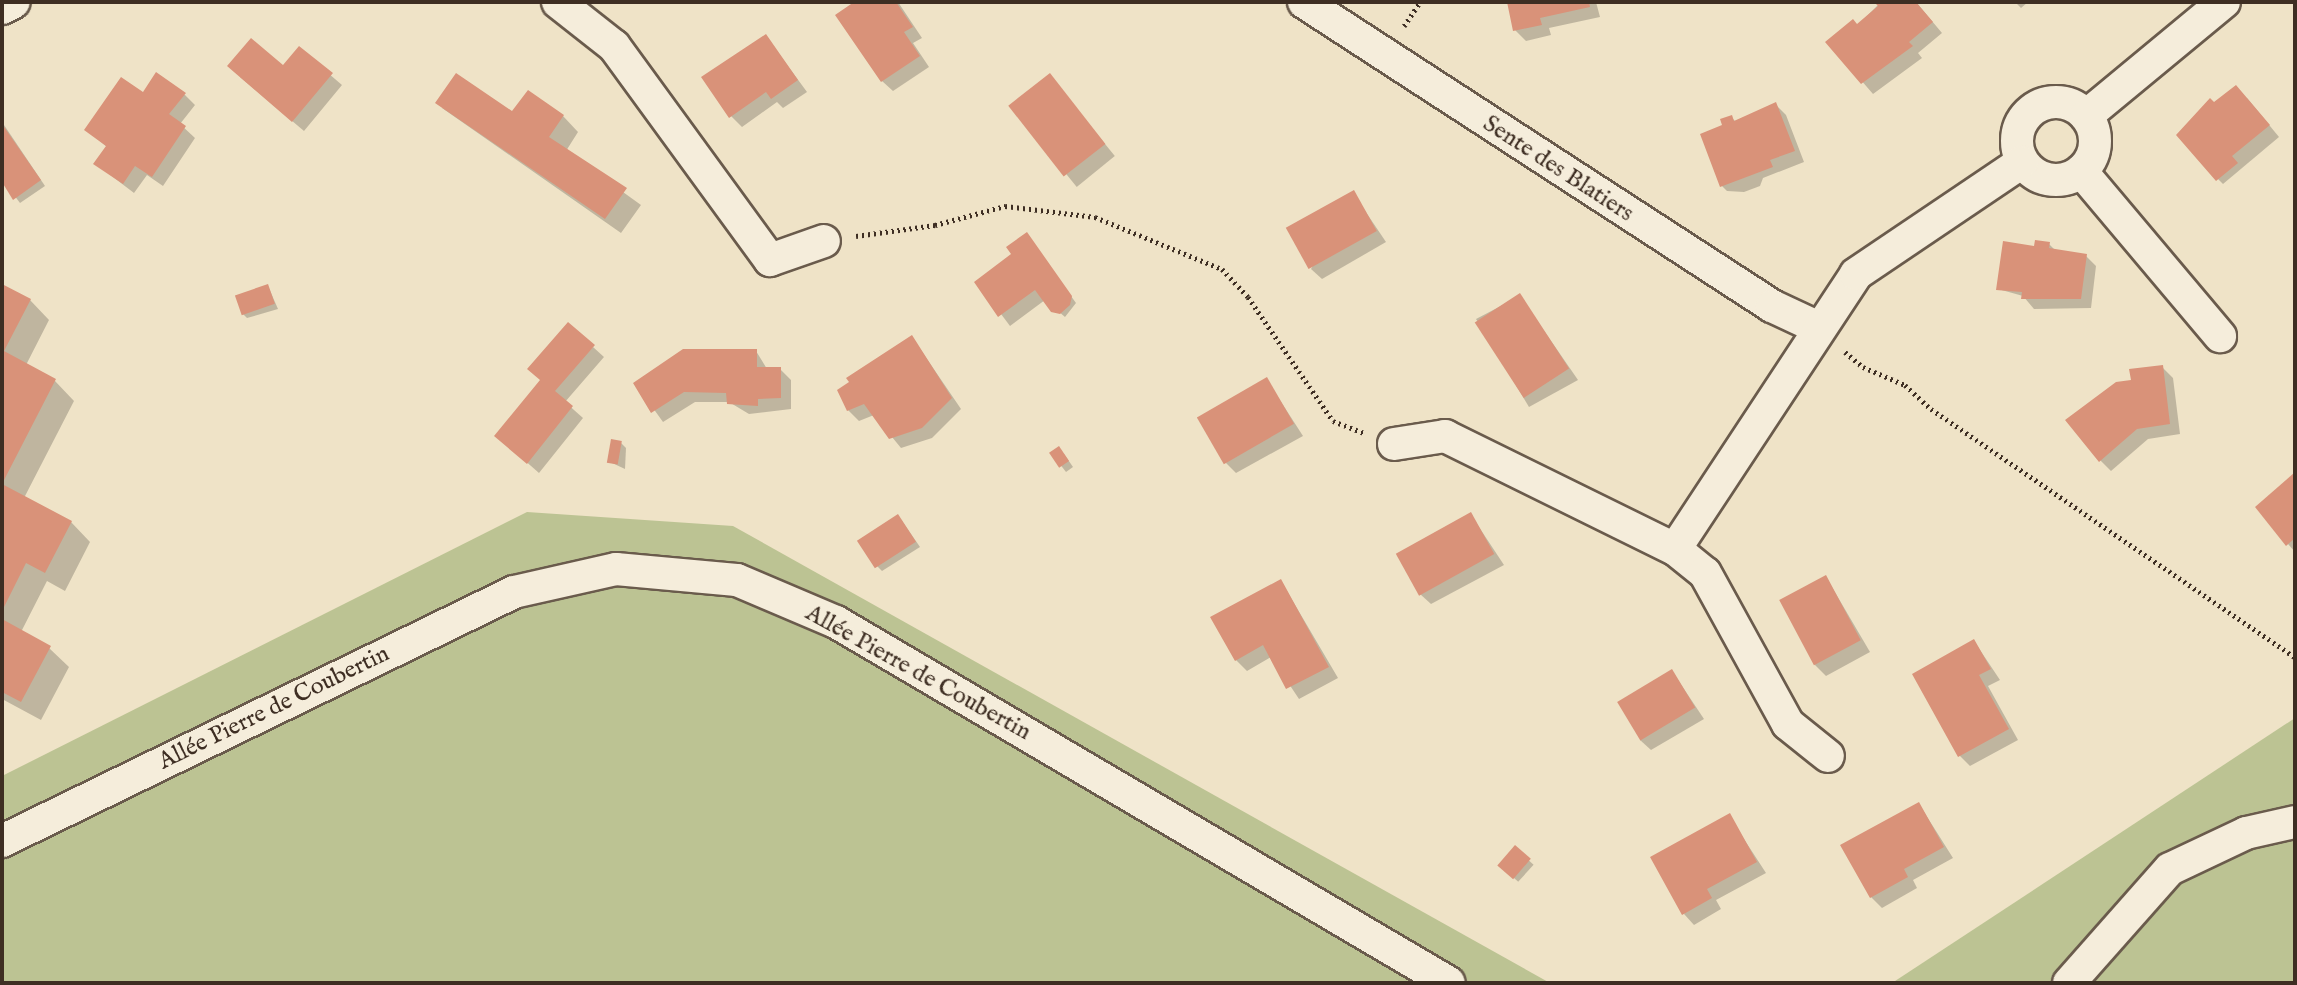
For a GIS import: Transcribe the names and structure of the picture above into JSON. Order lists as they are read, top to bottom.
{
  "streets": {
    "street": ["Sente des Blatiers", "Allée Pierre de Coubertin"]
  }
}
